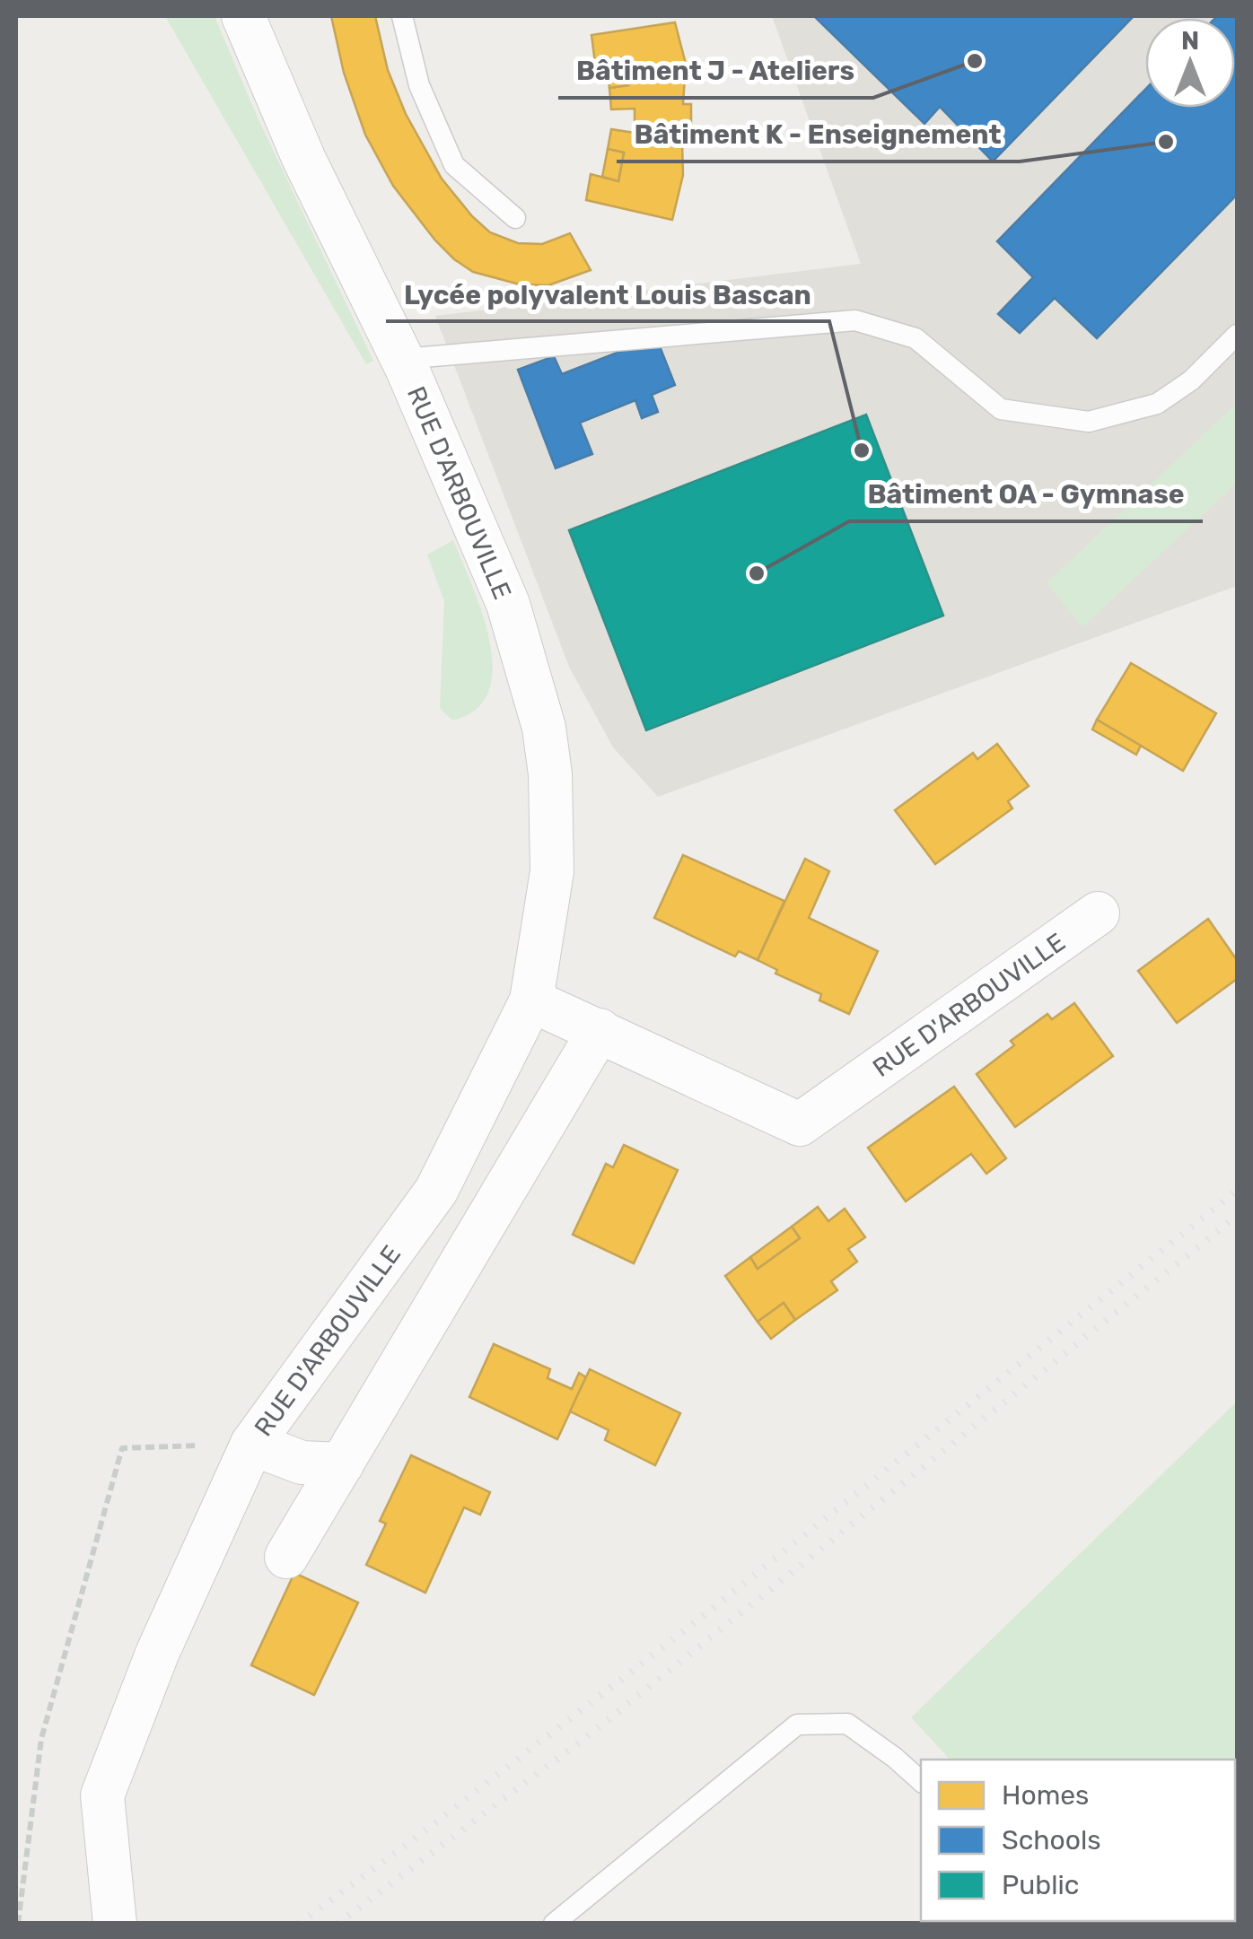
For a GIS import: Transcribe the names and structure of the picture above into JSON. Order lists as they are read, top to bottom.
{
  "streets": {
    "street": ["RUE D'ARBOUVILLE"]
  },
  "places": [
    "Bâtiment J - Ateliers",
    "Bâtiment K - Enseignement",
    "Lycée polyvalent Louis Bascan",
    "Bâtiment OA - Gymnase"
  ],
  "legend": ["Homes", "Schools", "Public"],
  "north": "top"
}
